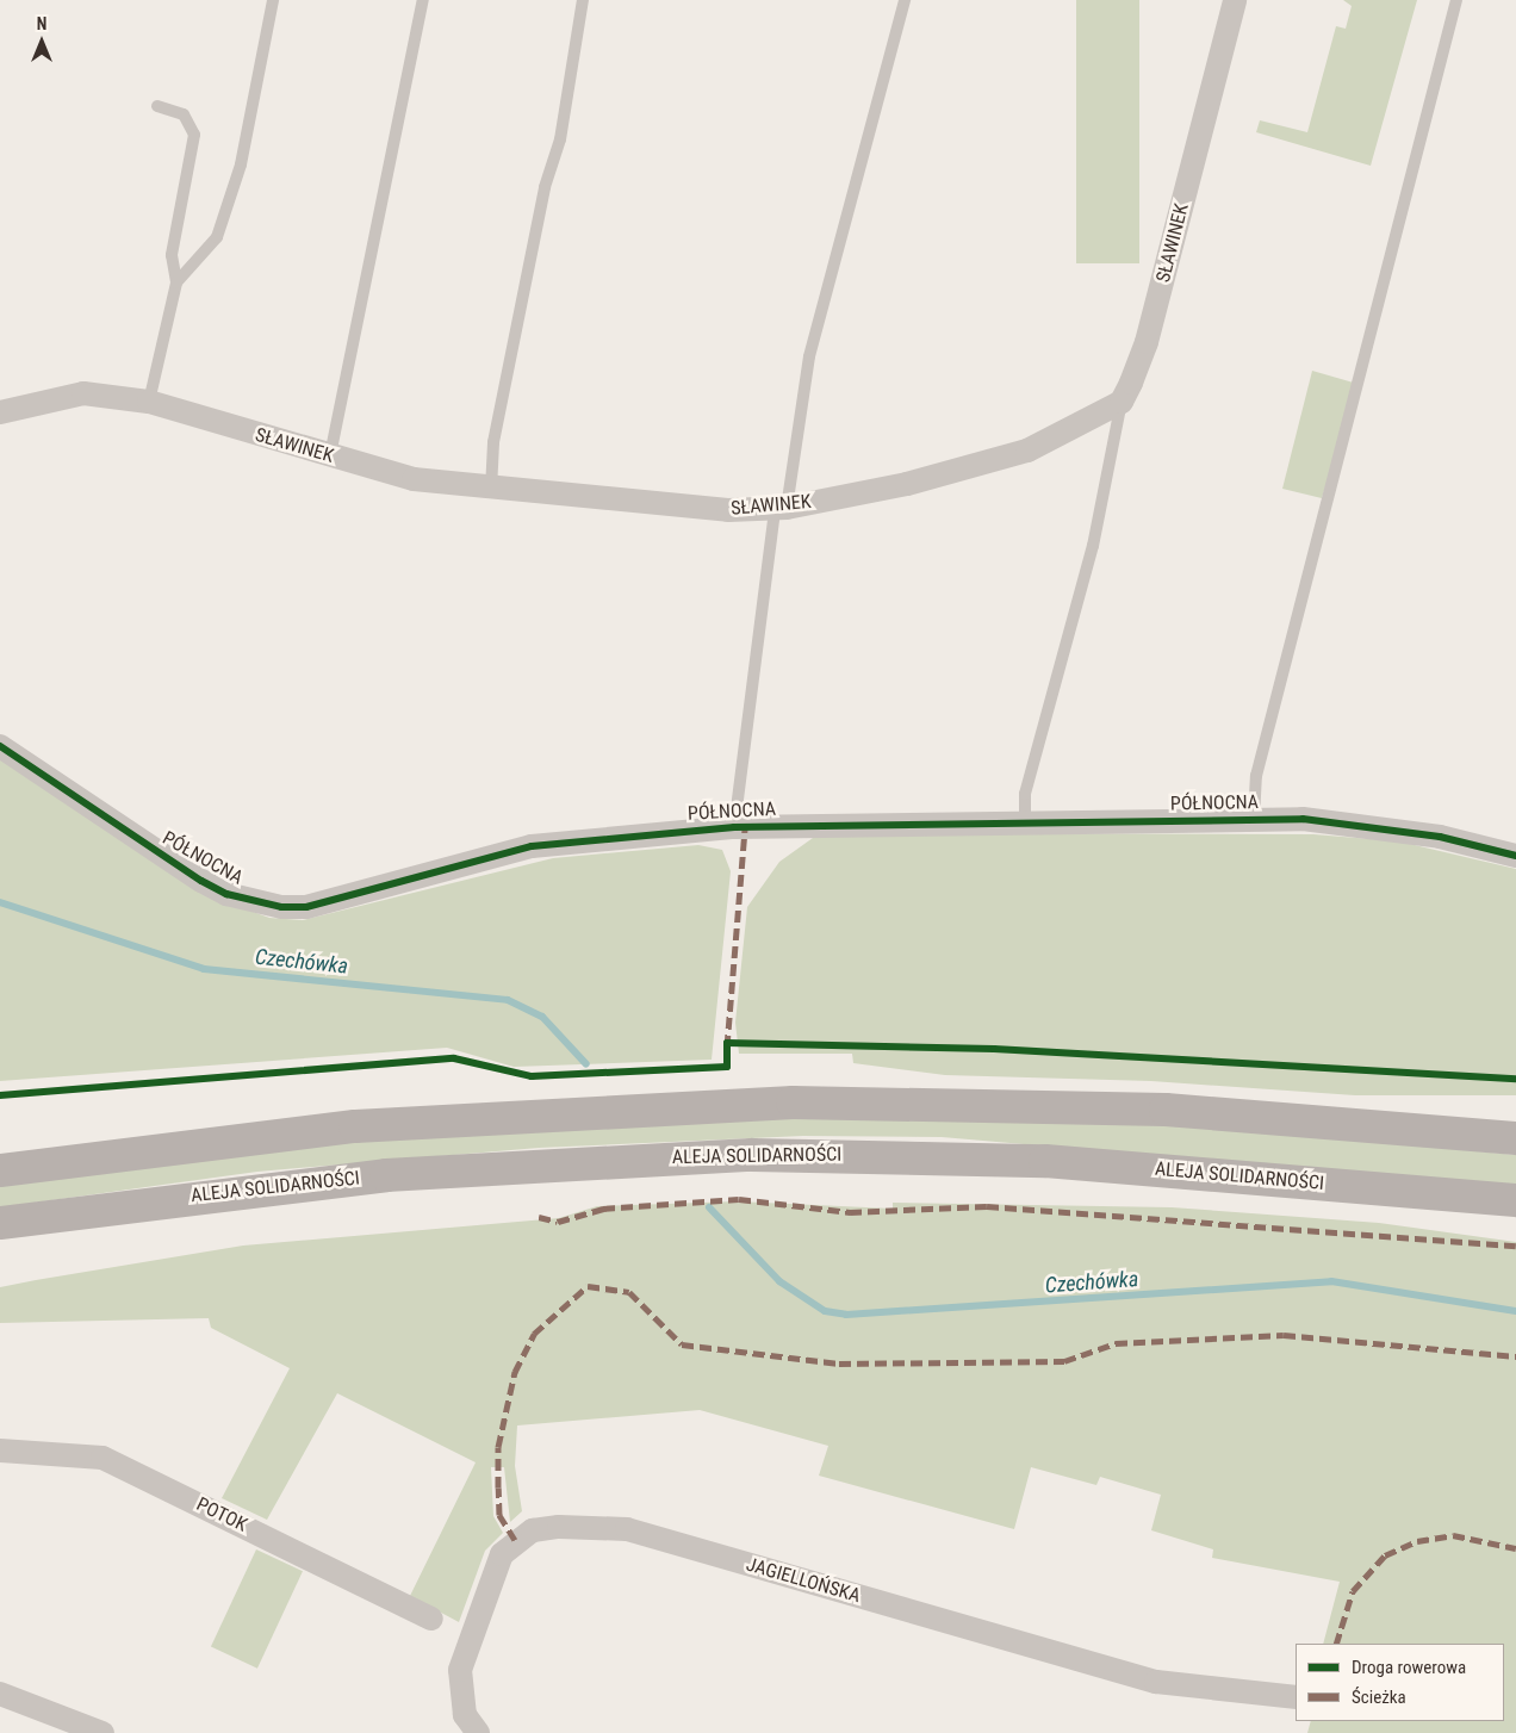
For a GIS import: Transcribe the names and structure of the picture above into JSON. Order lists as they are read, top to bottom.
{
  "streets": {
    "main road": ["ALEJA SOLIDARNOŚCI"],
    "street": [
      "SŁAWINEK",
      "PÓŁNOCNA",
      "POTOK",
      "JAGIELLOŃSKA"
    ]
  },
  "water": ["Czechówka"],
  "legend": ["Droga rowerowa", "Ścieżka"],
  "north": "top"
}
